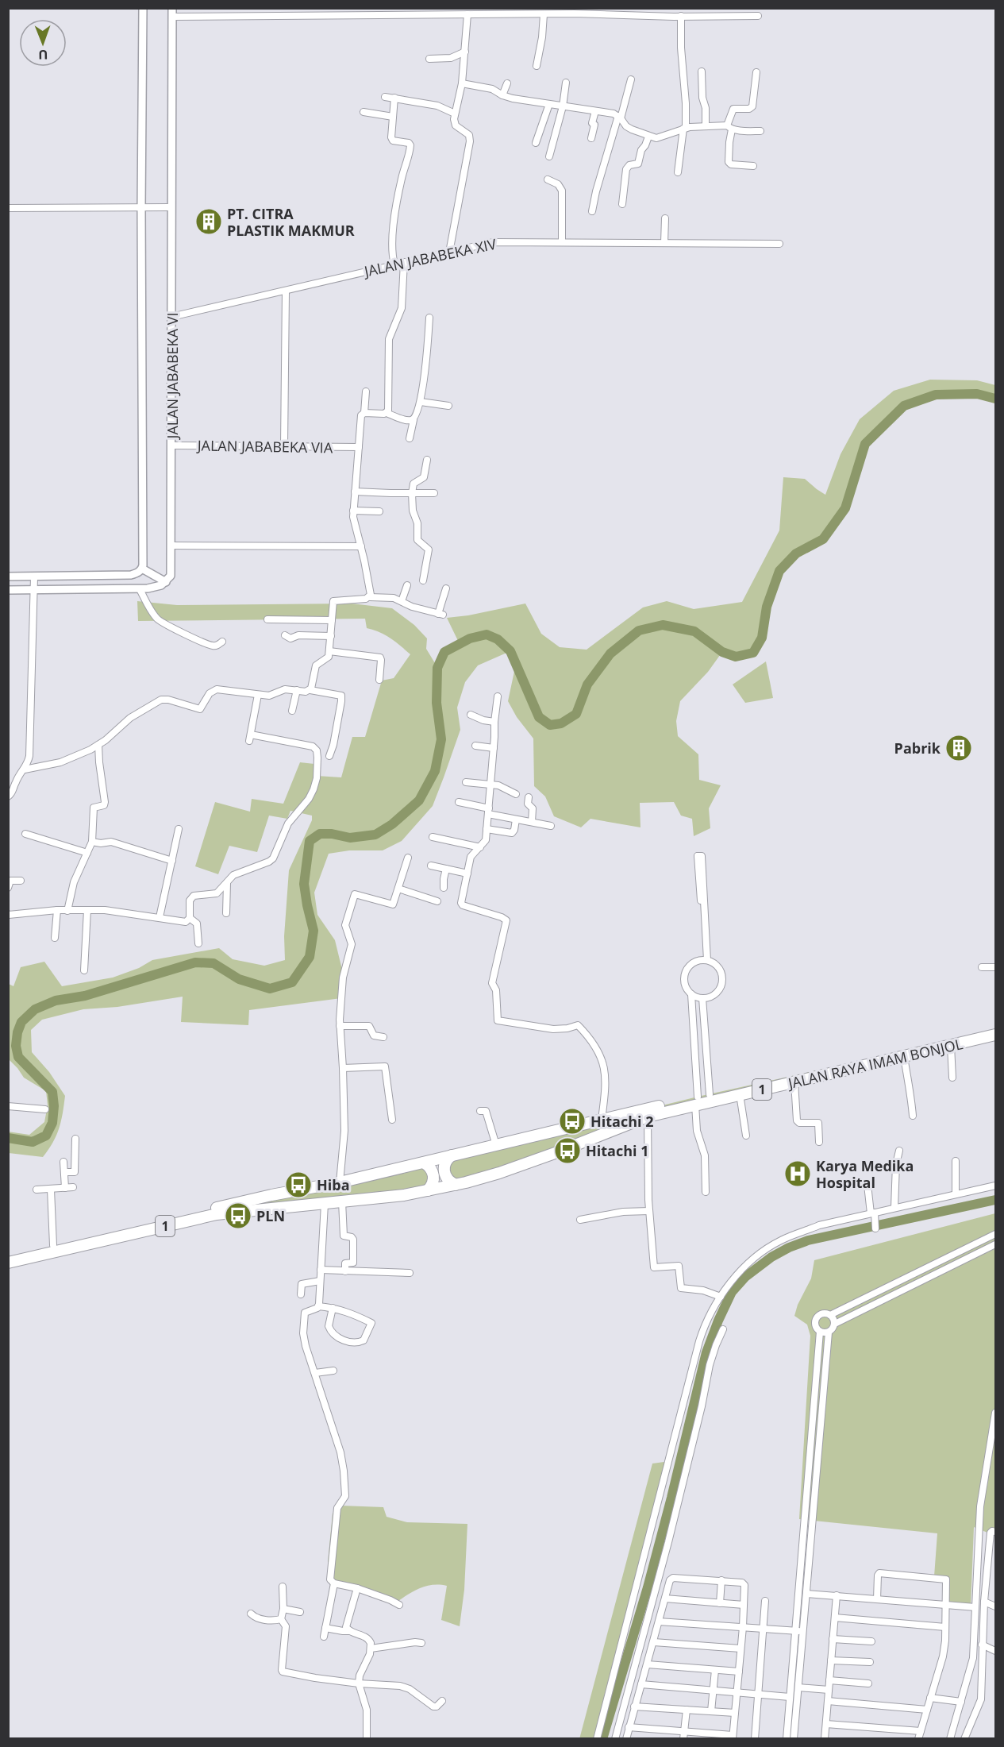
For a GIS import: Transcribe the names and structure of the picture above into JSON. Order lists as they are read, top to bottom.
{
  "streets": {
    "highway": ["JALAN RAYA IMAM BONJOL", "1"],
    "street": ["JALAN JABABEKA XIV", "JALAN JABABEKA VI", "JALAN JABABEKA VIA"]
  },
  "crossings": [
    ["JALAN JABABEKA XIV", "JALAN JABABEKA VI"],
    ["JALAN JABABEKA VI", "JALAN JABABEKA VIA"],
    ["JALAN RAYA IMAM BONJOL", "1"]
  ],
  "places": {
    "building": ["PT. CITRA PLASTIK MAKMUR", "Pabrik"],
    "bus stop": [
      "Hitachi 2",
      "Hitachi 1",
      "Hiba",
      "PLN"
    ],
    "hospital": ["Karya Medika Hospital"]
  },
  "north": "bottom"
}
